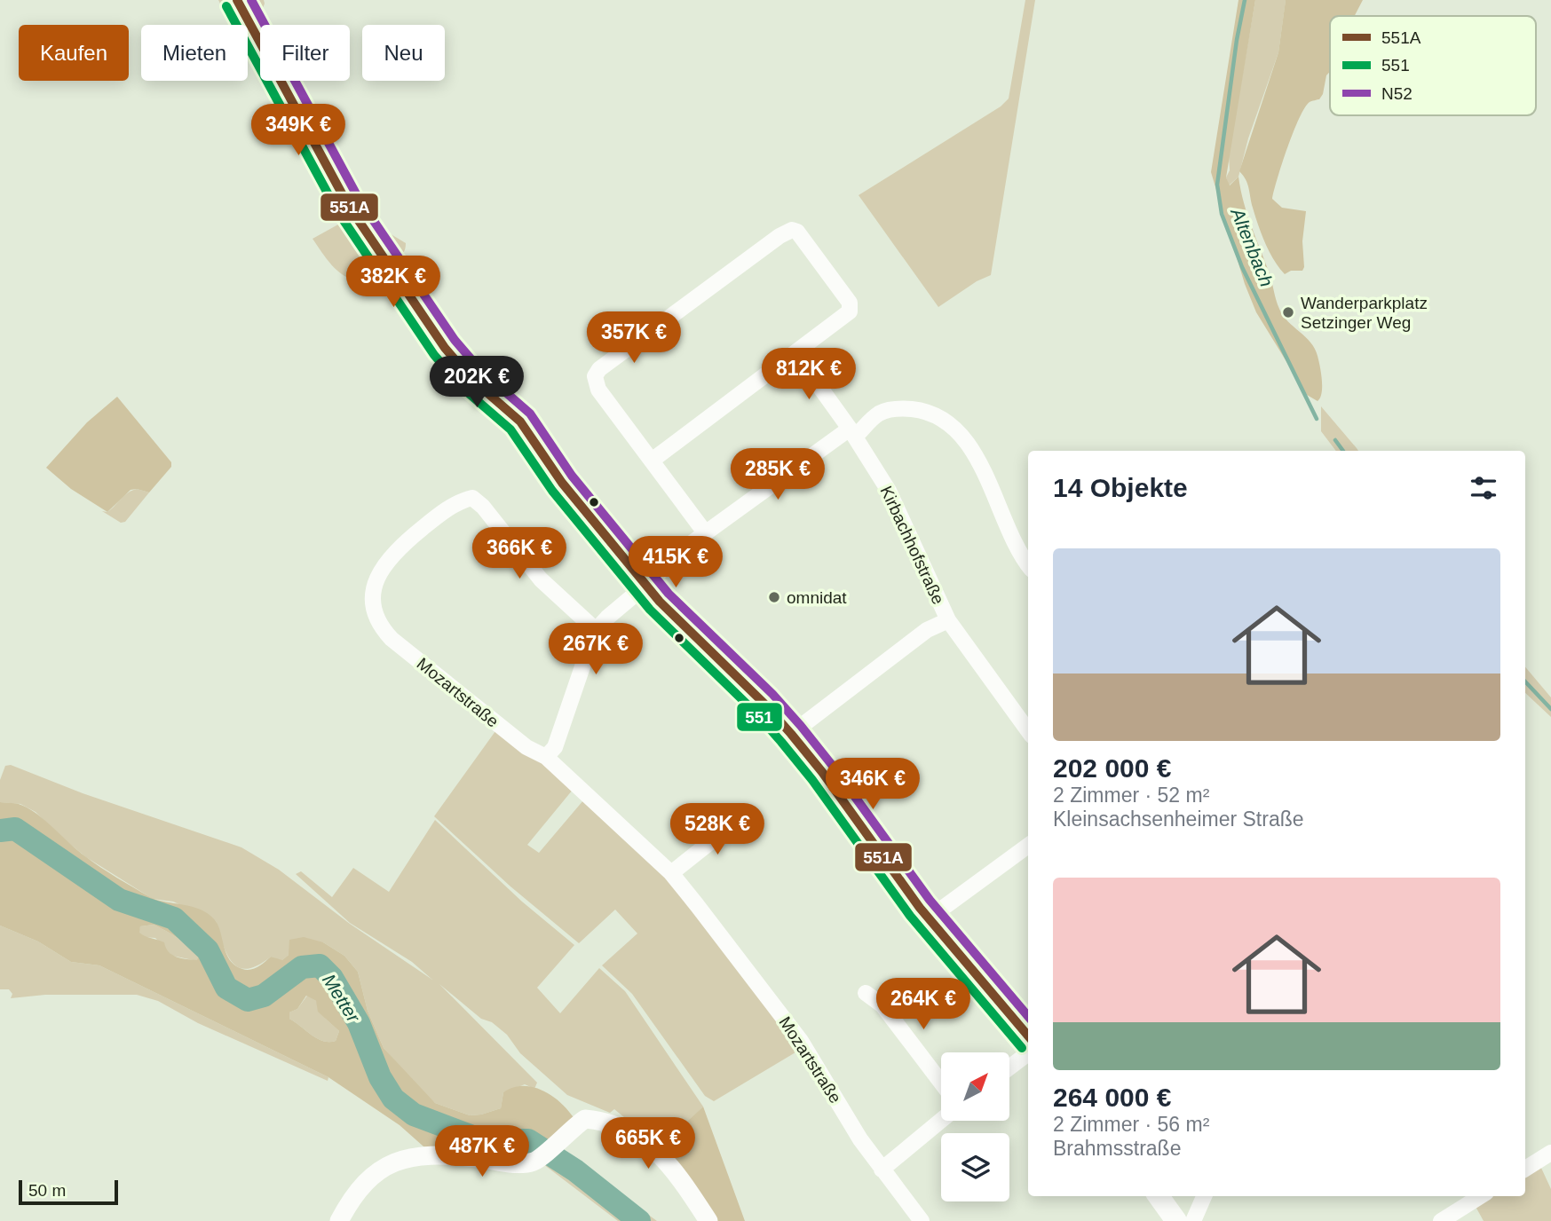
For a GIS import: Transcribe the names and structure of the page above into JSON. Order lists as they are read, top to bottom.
{
  "streets": {
    "street": ["Kirbachhofstraße", "Mozartstraße"]
  },
  "water": ["Altenbach", "Metter"],
  "places": ["Wanderparkplatz Setzinger Weg", "omnidat"],
  "lines": ["transit line 551A", "transit line N52", "transit line 551"],
  "legend": ["551A", "551", "N52"],
  "scale_bar": "50 m",
  "north": "top right",
  "page": {
    "chip": [
      "Kaufen",
      "Mieten",
      "Filter",
      "Neu"
    ],
    "price": [
      "349K €",
      "382K €",
      "357K €",
      "812K €",
      "202K €",
      "285K €",
      "366K €",
      "415K €",
      "267K €",
      "346K €",
      "528K €",
      "264K €",
      "665K €",
      "487K €"
    ],
    "heading": "14 Objekte",
    "list": [
      {
        "name": "202 000 €",
        "note": "2 Zimmer · 52 m² · Kleinsachsenheimer Straße"
      },
      {
        "name": "264 000 €",
        "note": "2 Zimmer · 56 m² · Brahmsstraße"
      }
    ],
    "scale": "50 m"
  }
}
